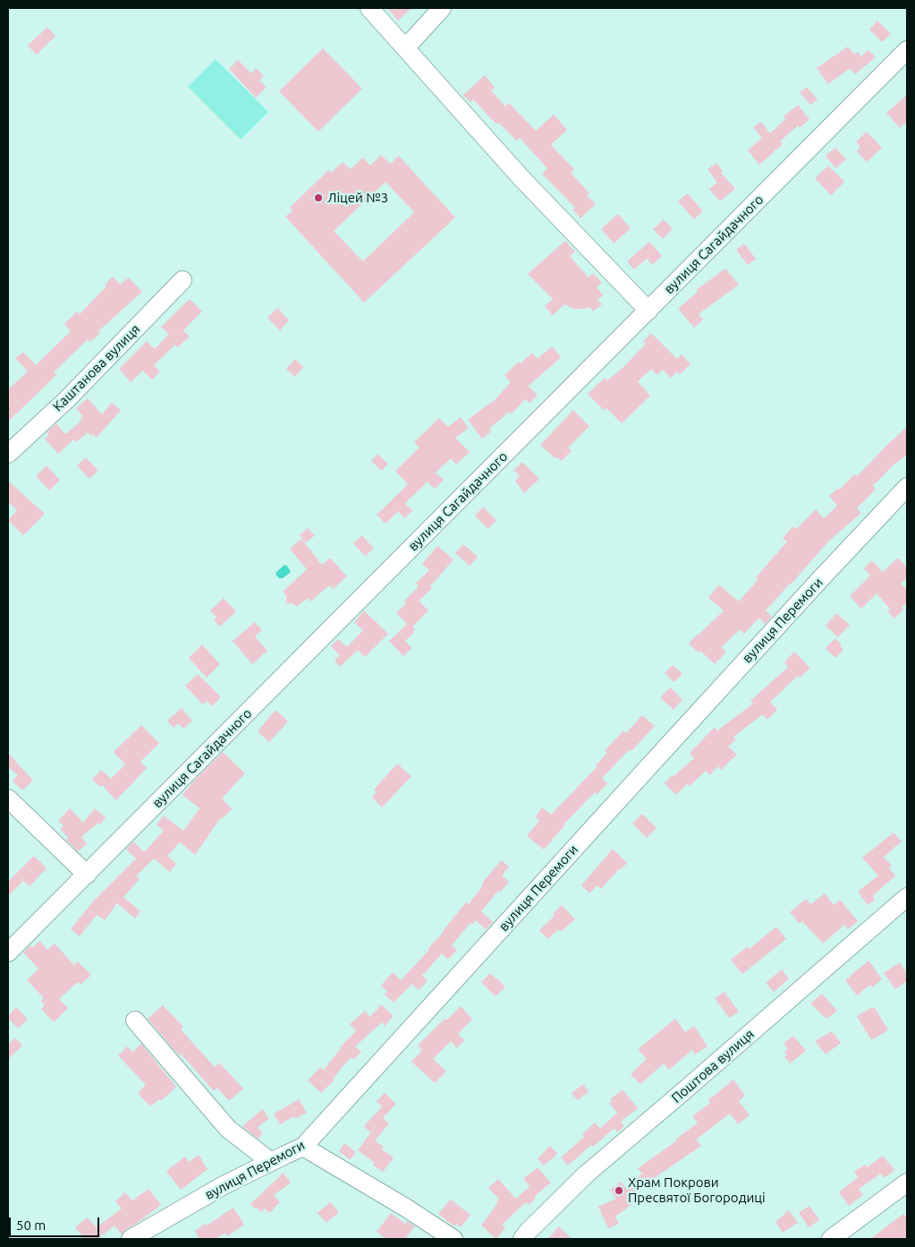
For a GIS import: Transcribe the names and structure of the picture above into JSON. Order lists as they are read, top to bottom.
{
  "streets": {
    "street": [
      "вулиця Сагайдачного",
      "Каштанова вулиця",
      "вулиця Перемоги",
      "Поштова вулиця"
    ]
  },
  "places": ["Ліцей №3", "Храм Покрови Пресвятої Богородиці"],
  "scale_bar": "50 m"
}
